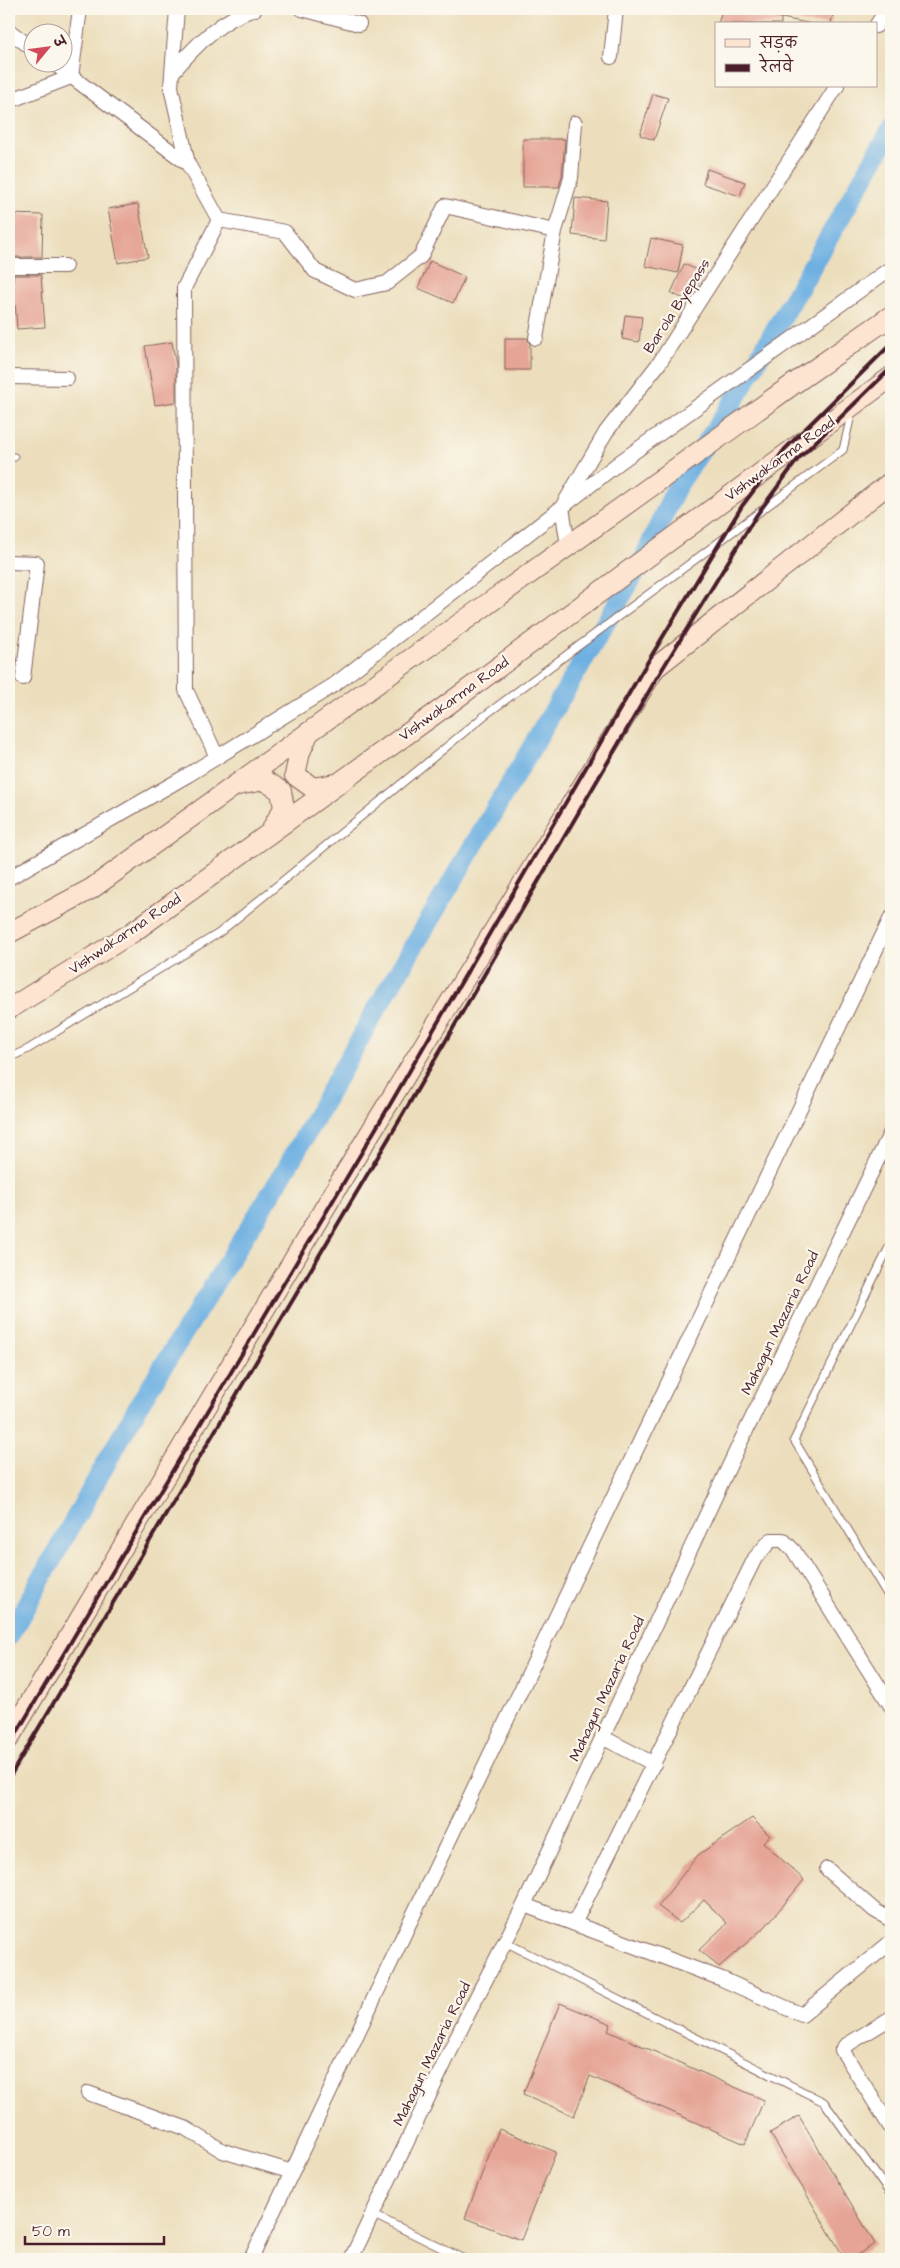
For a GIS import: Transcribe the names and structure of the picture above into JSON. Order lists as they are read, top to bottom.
{
  "streets": {
    "main road": ["Vishwakarma Road"],
    "street": ["Barola Byepass", "Mahagun Mazaria Road"]
  },
  "legend": ["सड़क", "रेलवे"],
  "scale_bar": "50 m",
  "north": "top right"
}
